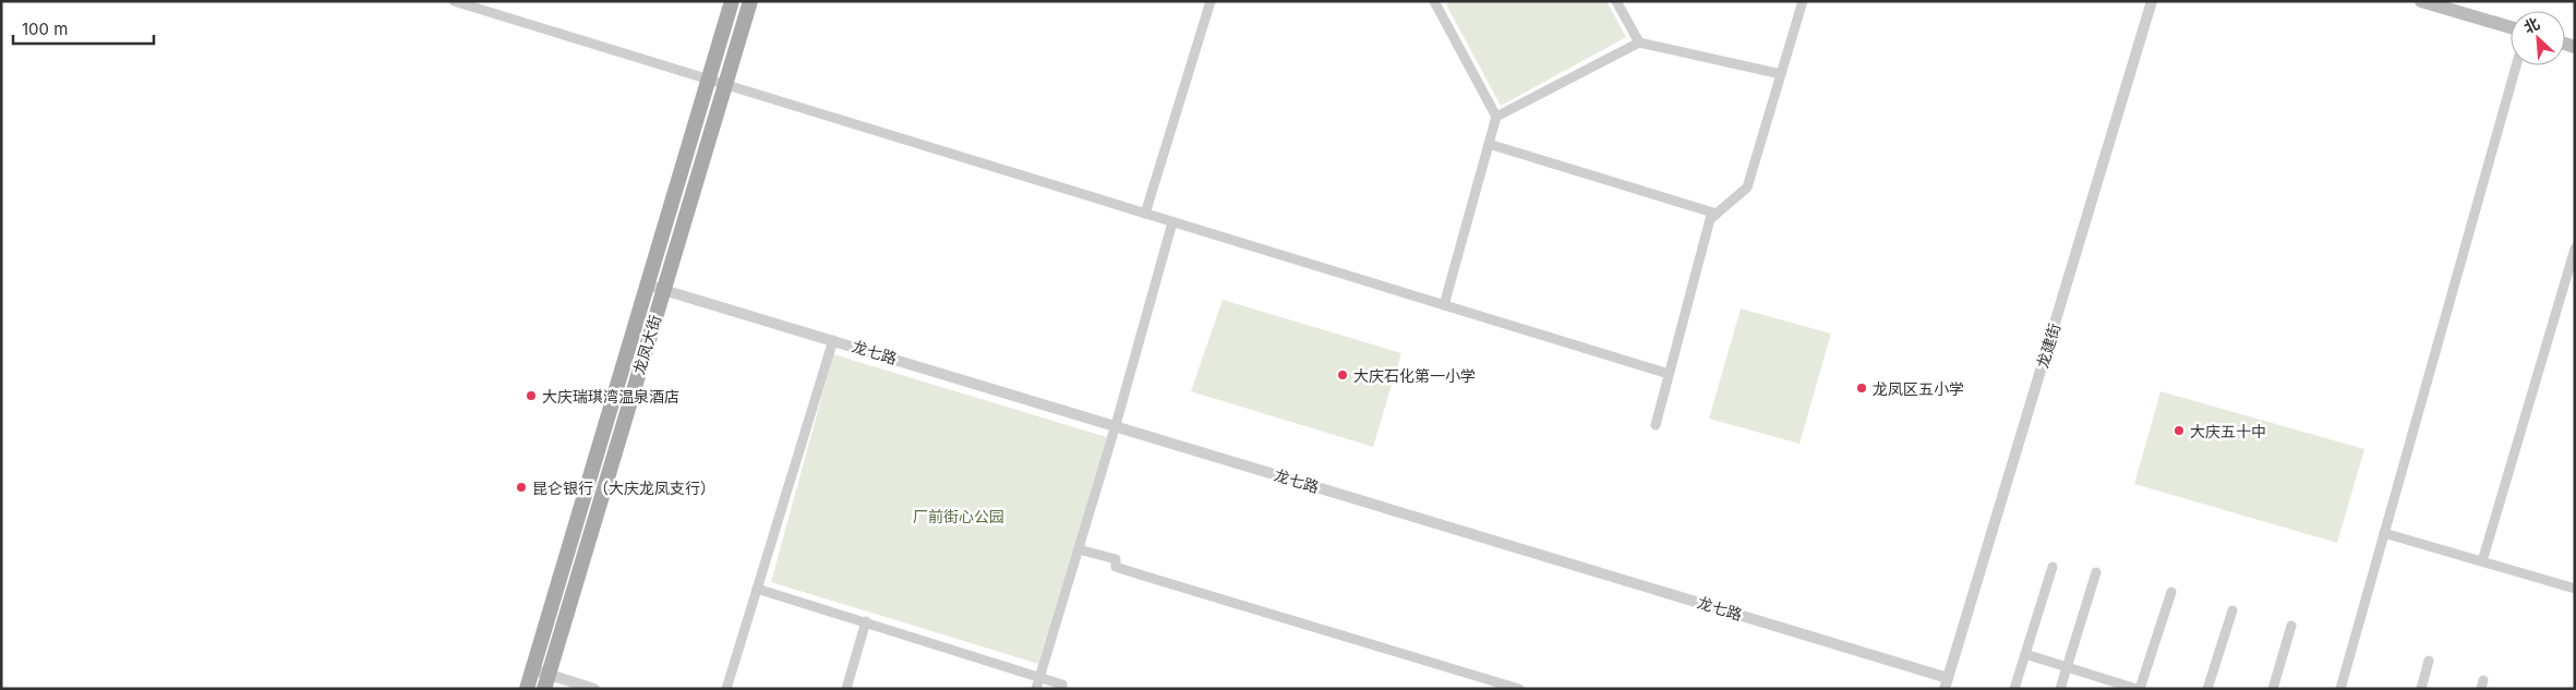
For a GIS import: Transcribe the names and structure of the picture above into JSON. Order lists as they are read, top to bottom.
{
  "streets": {
    "main road": ["龙凤大街"],
    "street": ["龙建街", "龙七路"]
  },
  "crossings": [
    ["龙凤大街", "龙七路"],
    ["龙建街", "龙七路"]
  ],
  "parks": ["厂前街心公园"],
  "places": [
    "大庆石化第一小学",
    "龙凤区五小学",
    "大庆瑞琪湾温泉酒店",
    "大庆五十中",
    "昆仑银行（大庆龙凤支行）"
  ],
  "scale_bar": "100 m",
  "north": "top left"
}
